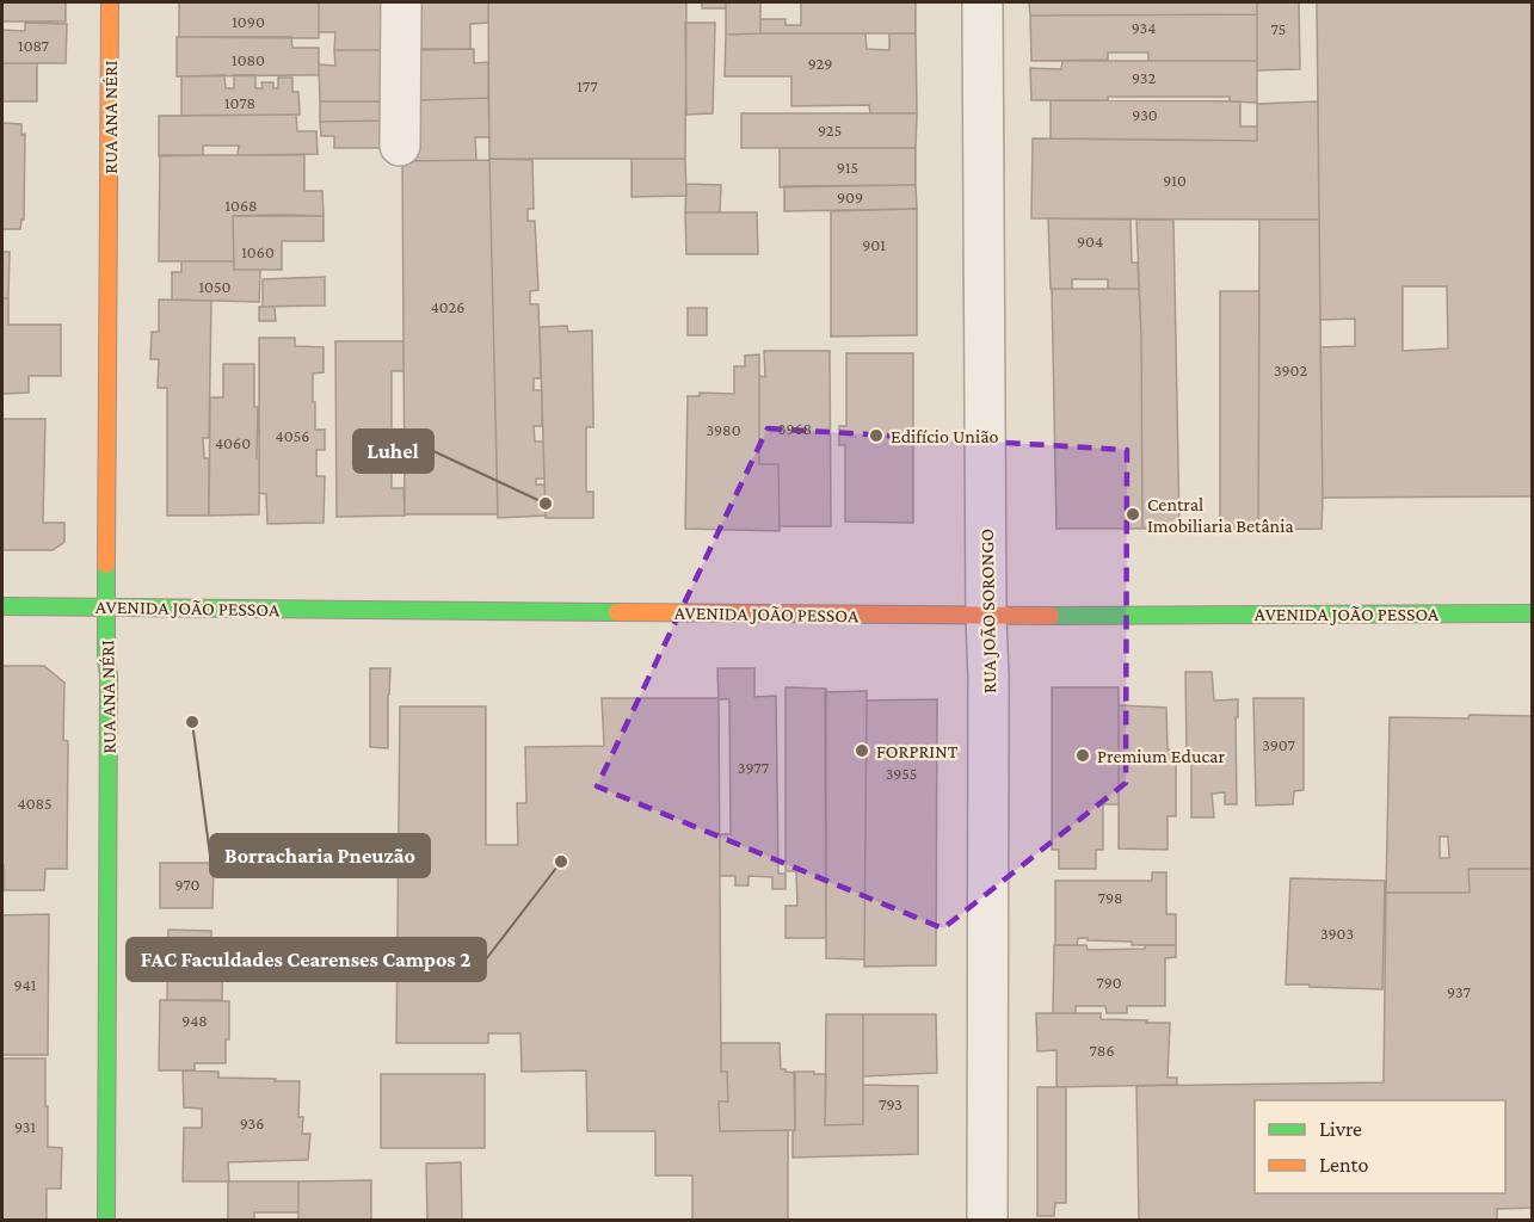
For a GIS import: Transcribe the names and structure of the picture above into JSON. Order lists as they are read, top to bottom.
{
  "streets": {
    "main road": ["RUA ANA NÉRI", "AVENIDA JOÃO PESSOA"],
    "street": ["RUA JOÃO SORONGO"]
  },
  "crossings": [
    ["RUA ANA NÉRI", "AVENIDA JOÃO PESSOA"],
    ["AVENIDA JOÃO PESSOA", "RUA JOÃO SORONGO"]
  ],
  "places": [
    "Edifício União",
    "Luhel",
    "Central Imobiliaria Betânia",
    "Borracharia Pneuzão",
    "FORPRINT",
    "Premium Educar",
    "FAC Faculdades Cearenses Campos 2"
  ],
  "house_numbers": [
    "1090",
    "934",
    "75",
    "1087",
    "1080",
    "929",
    "932",
    "177",
    "1078",
    "930",
    "925",
    "915",
    "910",
    "909",
    "1068",
    "904",
    "901",
    "1060",
    "1050",
    "4026",
    "3902",
    "3968",
    "3980",
    "4056",
    "4060",
    "3907",
    "3977",
    "3955",
    "4085",
    "970",
    "798",
    "3903",
    "790",
    "941",
    "937",
    "948",
    "786",
    "793",
    "936",
    "931"
  ],
  "legend": ["Livre", "Lento"]
}
